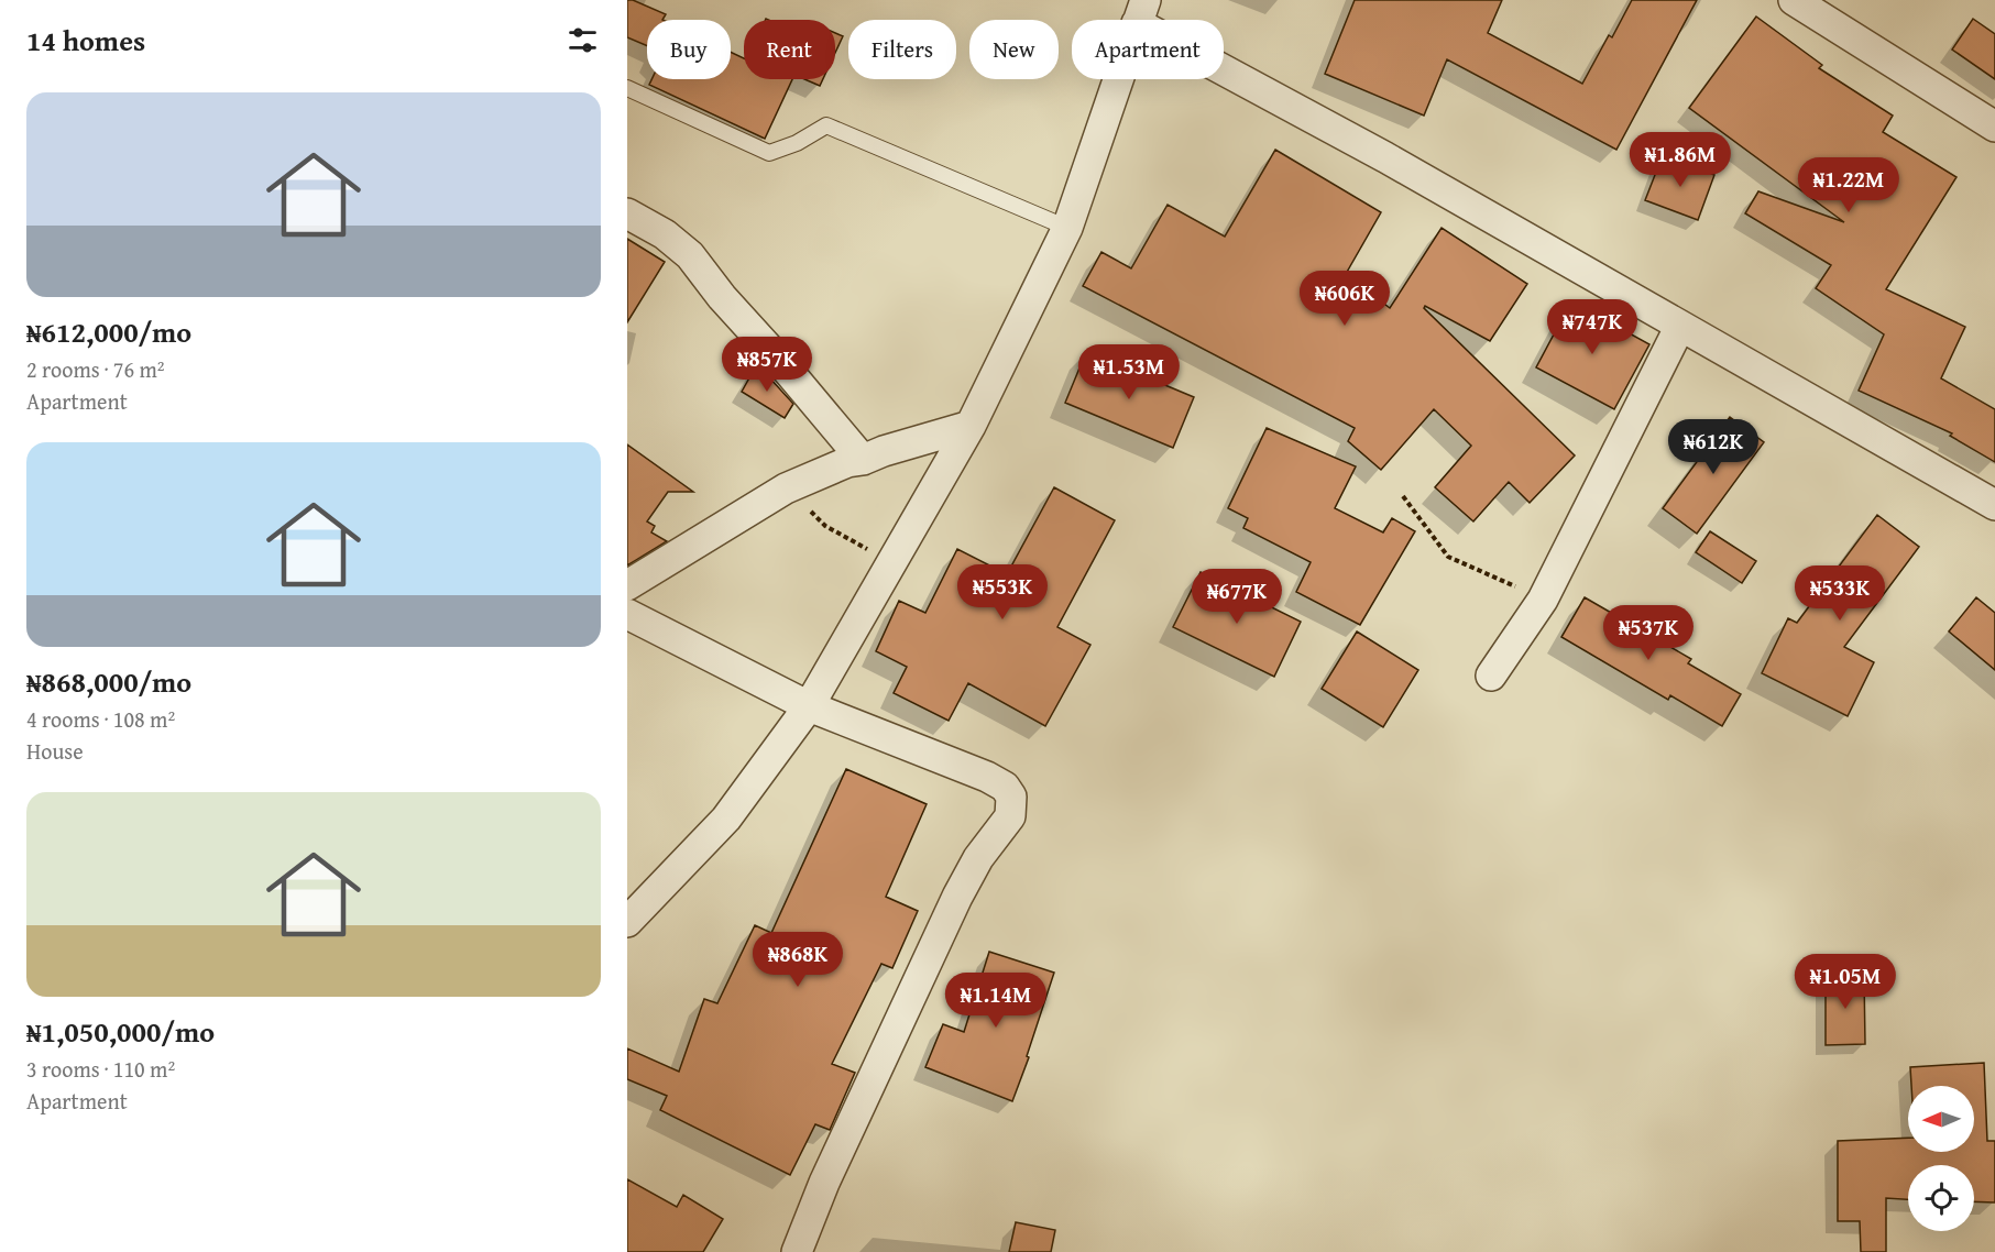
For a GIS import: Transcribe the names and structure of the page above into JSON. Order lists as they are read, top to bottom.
{
  "north": "left",
  "page": {
    "heading": "14 homes",
    "chip": [
      "Buy",
      "Rent",
      "Filters",
      "New",
      "Apartment"
    ],
    "list": [
      {
        "name": "₦612,000/mo",
        "note": "2 rooms · 76 m² · Apartment"
      },
      {
        "name": "₦868,000/mo",
        "note": "4 rooms · 108 m² · House"
      },
      {
        "name": "₦1,050,000/mo",
        "note": "3 rooms · 110 m² · Apartment"
      }
    ],
    "price": [
      "₦1.86M",
      "₦1.22M",
      "₦606K",
      "₦747K",
      "₦857K",
      "₦1.53M",
      "₦612K",
      "₦553K",
      "₦533K",
      "₦677K",
      "₦537K",
      "₦868K",
      "₦1.05M",
      "₦1.14M"
    ]
  }
}
